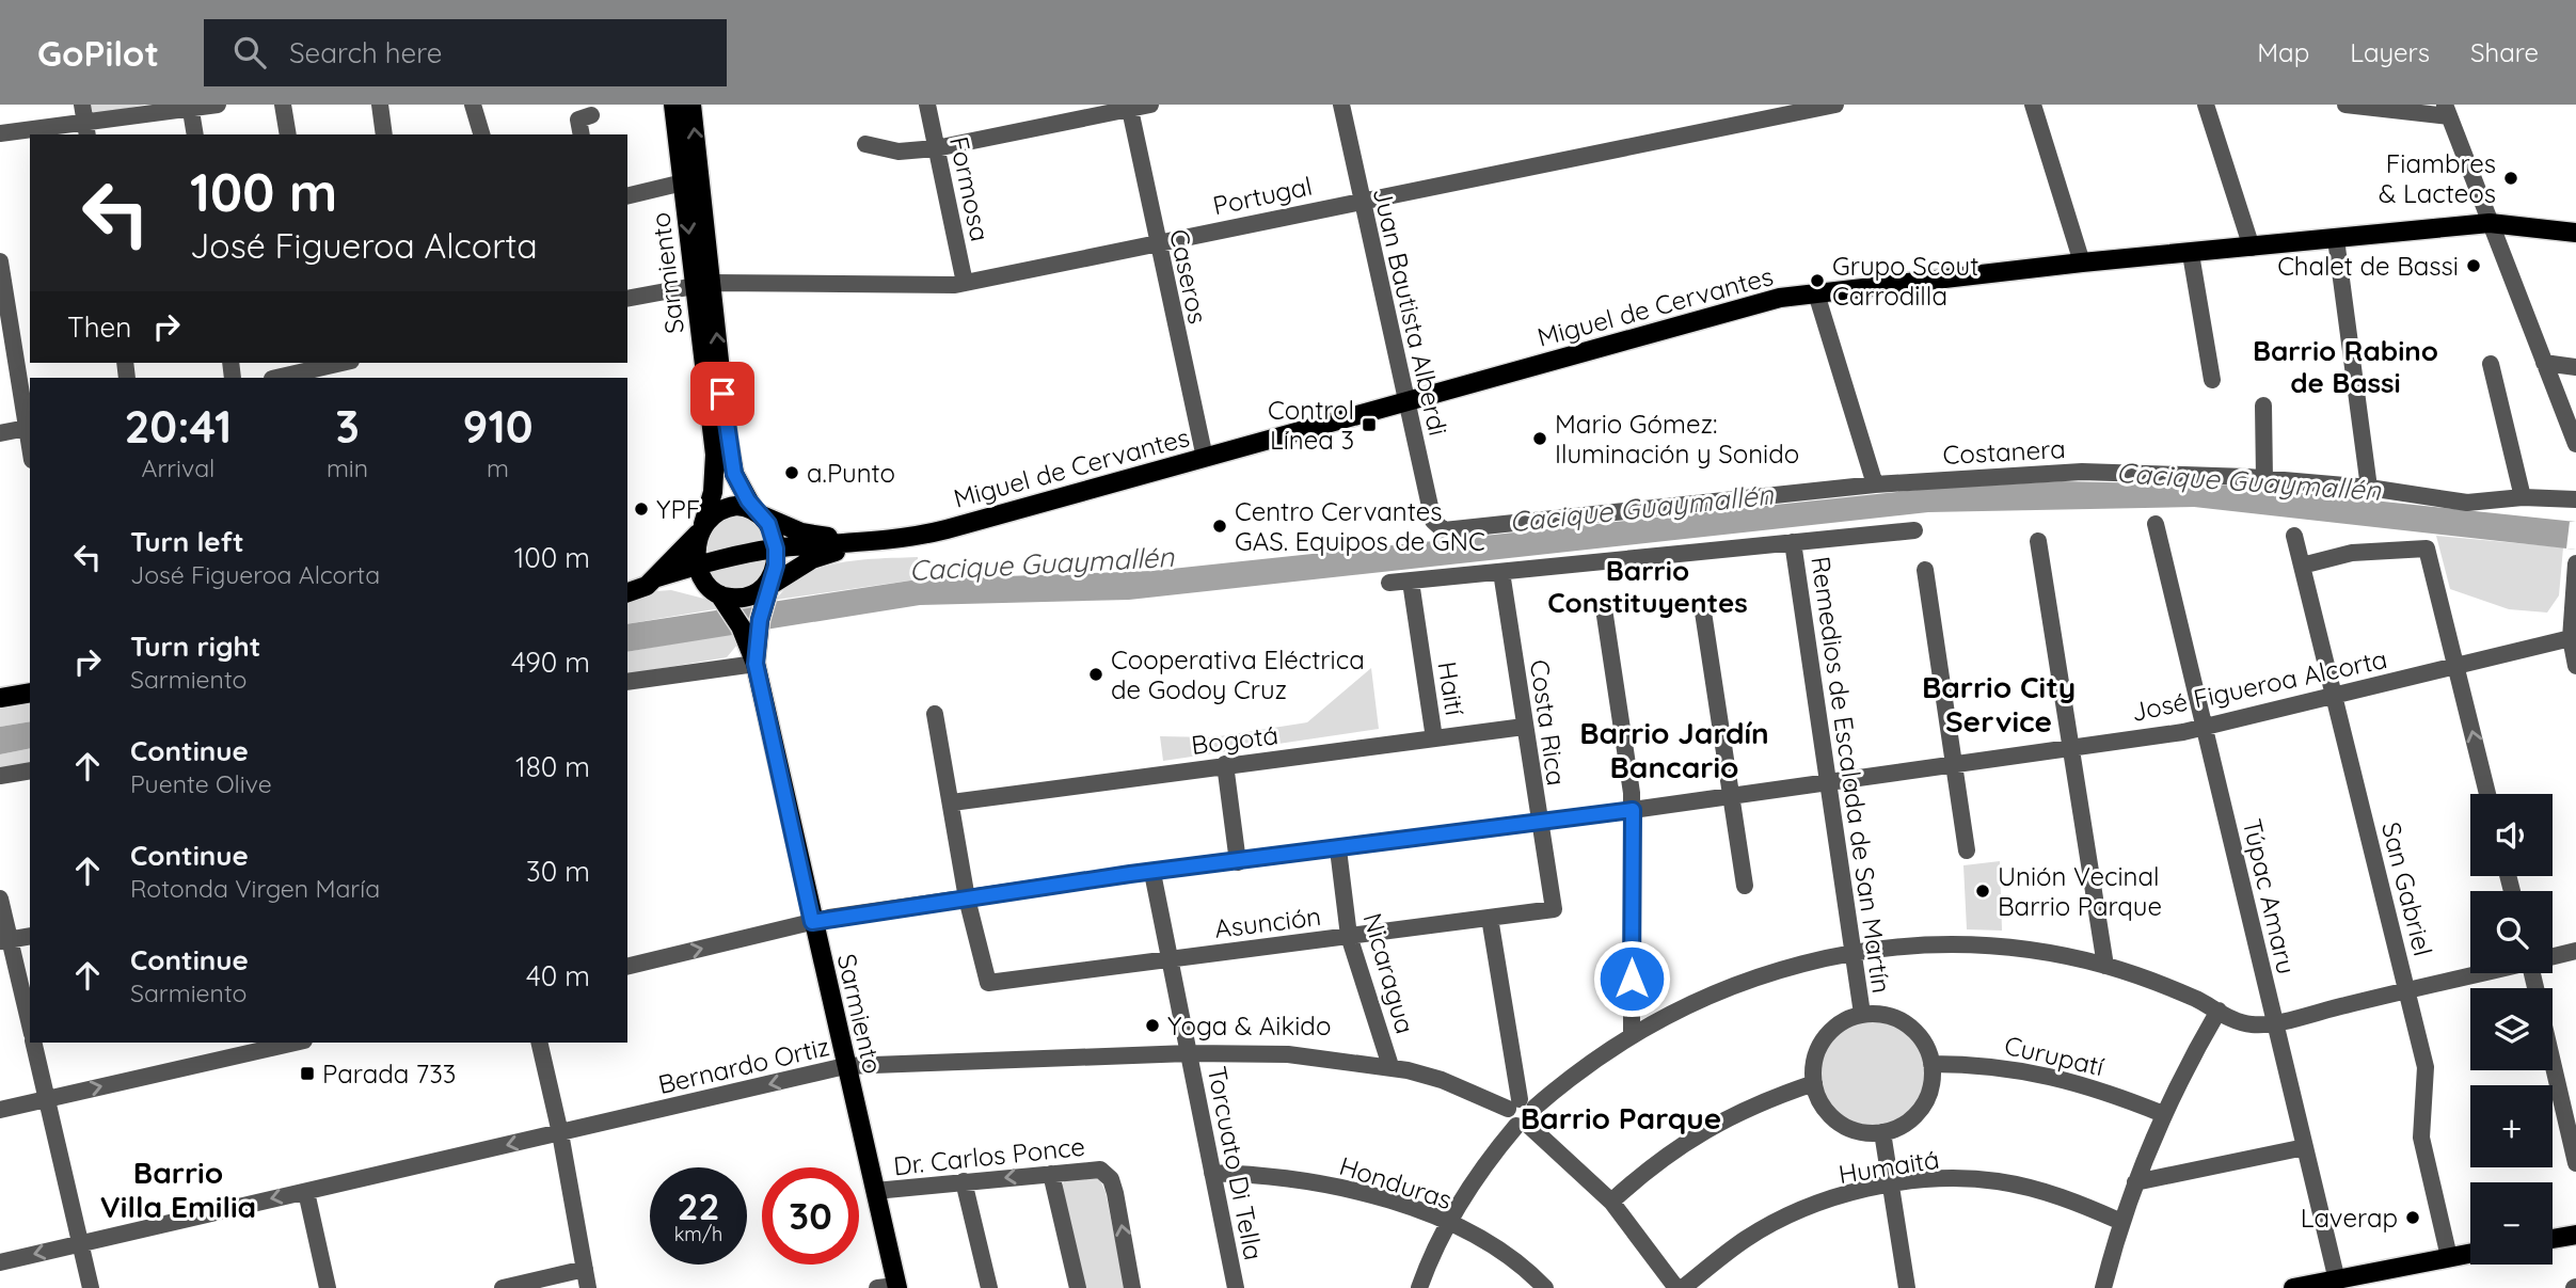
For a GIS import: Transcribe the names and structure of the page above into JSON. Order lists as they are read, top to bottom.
{
  "streets": {
    "main road": ["Sarmiento", "Miguel de Cervantes"],
    "street": [
      "Formosa",
      "Portugal",
      "Caseros",
      "Juan Bautista Alberdi",
      "Costanera",
      "José Figueroa Alcorta",
      "Haití",
      "Costa Rica",
      "Bogotá",
      "Remedios de Escalada de San Martín",
      "San Gabriel",
      "Túpac Amaru",
      "Asunción",
      "Nicaragua",
      "Curupatí",
      "Bernardo Ortiz",
      "Dr. Carlos Ponce",
      "Torcuato Di Tella",
      "Humaitá",
      "Honduras"
    ]
  },
  "crossings": [
    ["Formosa", "Portugal"],
    ["Portugal", "Sarmiento"],
    ["Portugal", "Caseros"],
    ["Portugal", "Juan Bautista Alberdi"],
    ["Sarmiento", "Miguel de Cervantes"],
    ["Sarmiento", "José Figueroa Alcorta"],
    ["Sarmiento", "Bernardo Ortiz"],
    ["Sarmiento", "Dr. Carlos Ponce"],
    ["Caseros", "Miguel de Cervantes"],
    ["Miguel de Cervantes", "Juan Bautista Alberdi"],
    ["Juan Bautista Alberdi", "Costanera"],
    ["José Figueroa Alcorta", "Costa Rica"],
    ["José Figueroa Alcorta", "Remedios de Escalada de San Martín"],
    ["José Figueroa Alcorta", "San Gabriel"],
    ["José Figueroa Alcorta", "Túpac Amaru"],
    ["José Figueroa Alcorta", "Asunción"],
    ["José Figueroa Alcorta", "Nicaragua"],
    ["José Figueroa Alcorta", "Torcuato Di Tella"],
    ["Haití", "Bogotá"],
    ["Costa Rica", "Bogotá"],
    ["Costa Rica", "Asunción"],
    ["Remedios de Escalada de San Martín", "Curupatí"],
    ["Asunción", "Nicaragua"],
    ["Asunción", "Torcuato Di Tella"],
    ["Nicaragua", "Bernardo Ortiz"],
    ["Bernardo Ortiz", "Torcuato Di Tella"],
    ["Torcuato Di Tella", "Honduras"]
  ],
  "districts": [
    "Barrio Rabino de Bassi",
    "Barrio Constituyentes",
    "Barrio City Service",
    "Barrio Jardín Bancario",
    "Barrio Parque",
    "Barrio Villa Emilia"
  ],
  "water": ["Cacique Guaymallén"],
  "places": {
    "other": [
      "Fiambres & Lacteos",
      "Chalet de Bassi",
      "Grupo Scout Carrodilla",
      "Mario Gómez: Iluminación y Sonido",
      "a.Punto",
      "YPF",
      "Centro Cervantes GAS. Equipos de GNC",
      "Cooperativa Eléctrica de Godoy Cruz",
      "Unión Vecinal Barrio Parque",
      "Yoga & Aikido",
      "Laverap"
    ],
    "transit": ["Control Línea 3", "Parada 733"]
  },
  "page": {
    "header": "GoPilot",
    "search": "Search here",
    "nav": ["Map", "Layers", "Share"],
    "turn": ["100 m", "José Figueroa Alcorta"],
    "then": "Then",
    "eta": [
      "20:41",
      "Arrival",
      "3",
      "min",
      "910",
      "m"
    ],
    "list": [
      {
        "name": "Turn left",
        "note": "José Figueroa Alcorta",
        "value": "100 m"
      },
      {
        "name": "Turn right",
        "note": "Sarmiento",
        "value": "490 m"
      },
      {
        "name": "Continue",
        "note": "Puente Olive",
        "value": "180 m"
      },
      {
        "name": "Continue",
        "note": "Rotonda Virgen María",
        "value": "30 m"
      },
      {
        "name": "Continue",
        "note": "Sarmiento",
        "value": "40 m"
      }
    ],
    "map_buttons": ["+", "−"],
    "speed": "22 km/h",
    "limit": "30"
  }
}
